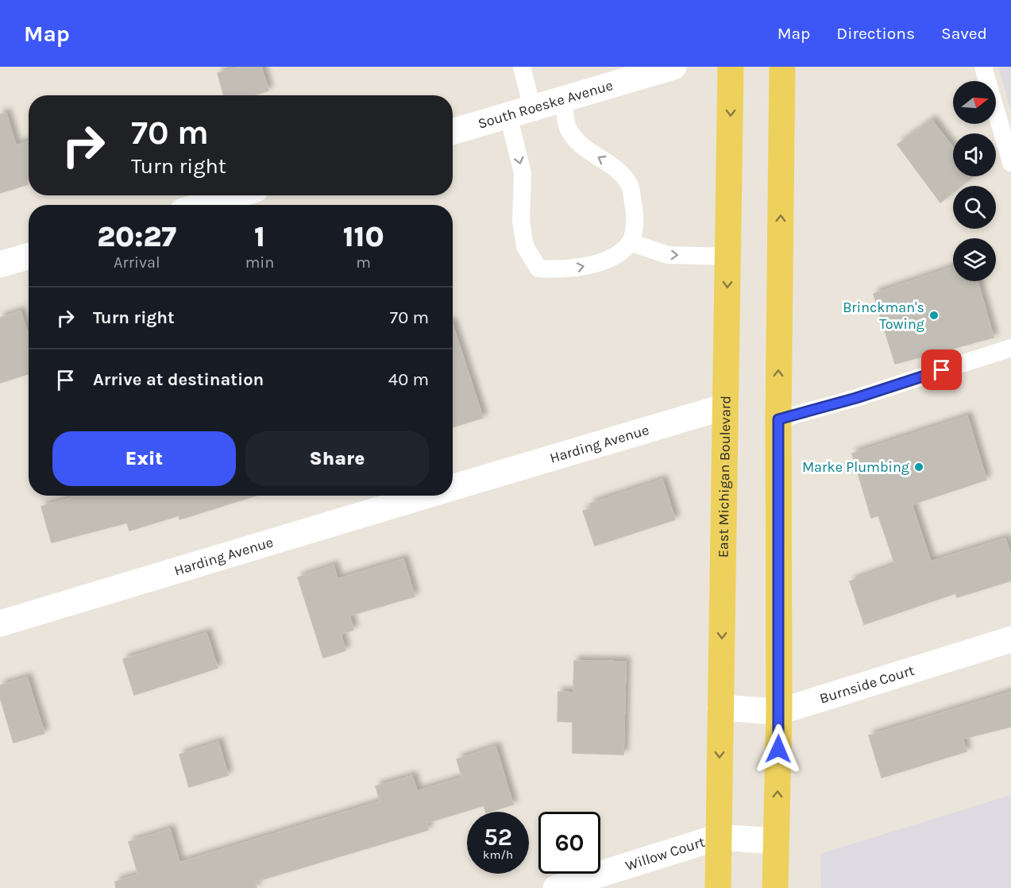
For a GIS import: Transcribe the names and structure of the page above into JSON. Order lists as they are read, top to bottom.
{
  "streets": {
    "main road": ["East Michigan Boulevard"],
    "street": [
      "South Roeske Avenue",
      "Harding Avenue",
      "Burnside Court",
      "Willow Court"
    ]
  },
  "crossings": [
    ["Harding Avenue", "East Michigan Boulevard"],
    ["East Michigan Boulevard", "Burnside Court"],
    ["East Michigan Boulevard", "Willow Court"]
  ],
  "places": ["Brinckman's Towing", "Marke Plumbing"],
  "north": "right",
  "page": {
    "header": "Map",
    "nav": ["Map", "Directions", "Saved"],
    "turn": ["70 m", "Turn right"],
    "eta": [
      "20:27",
      "Arrival",
      "1",
      "min",
      "110",
      "m"
    ],
    "list": [
      {
        "name": "Turn right",
        "value": "70 m"
      },
      {
        "name": "Arrive at destination",
        "value": "40 m"
      }
    ],
    "buttons": ["Exit", "Share"],
    "speed": "52 km/h",
    "limit": "60"
  }
}
